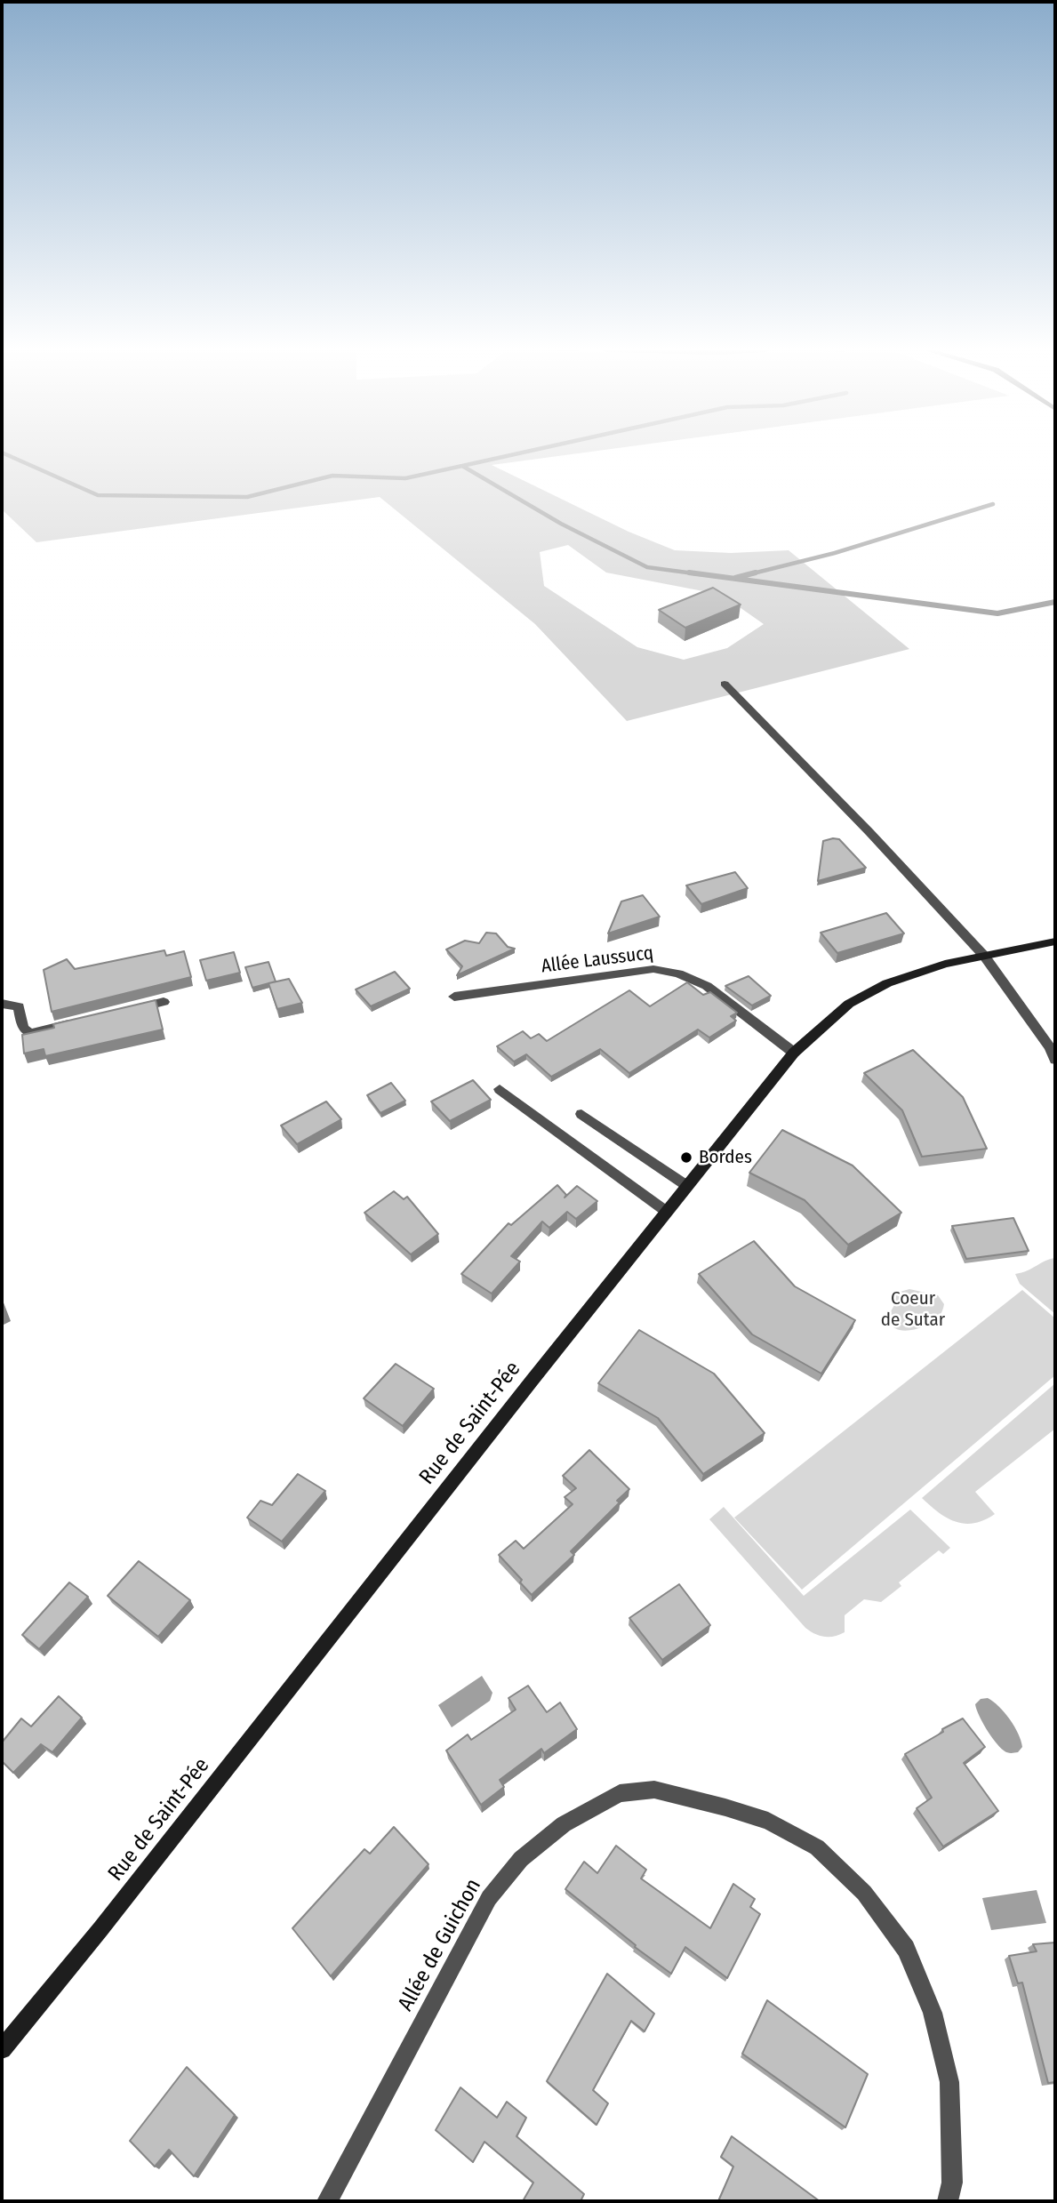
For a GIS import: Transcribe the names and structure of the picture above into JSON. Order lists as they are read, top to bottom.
{
  "streets": {
    "main road": ["Rue de Saint-Pée"],
    "street": ["Allée Laussucq", "Allée de Guichon"]
  },
  "crossings": [
    ["Allée Laussucq", "Rue de Saint-Pée"]
  ],
  "parks": ["Coeur de Sutar"],
  "places": ["Bordes"]
}
